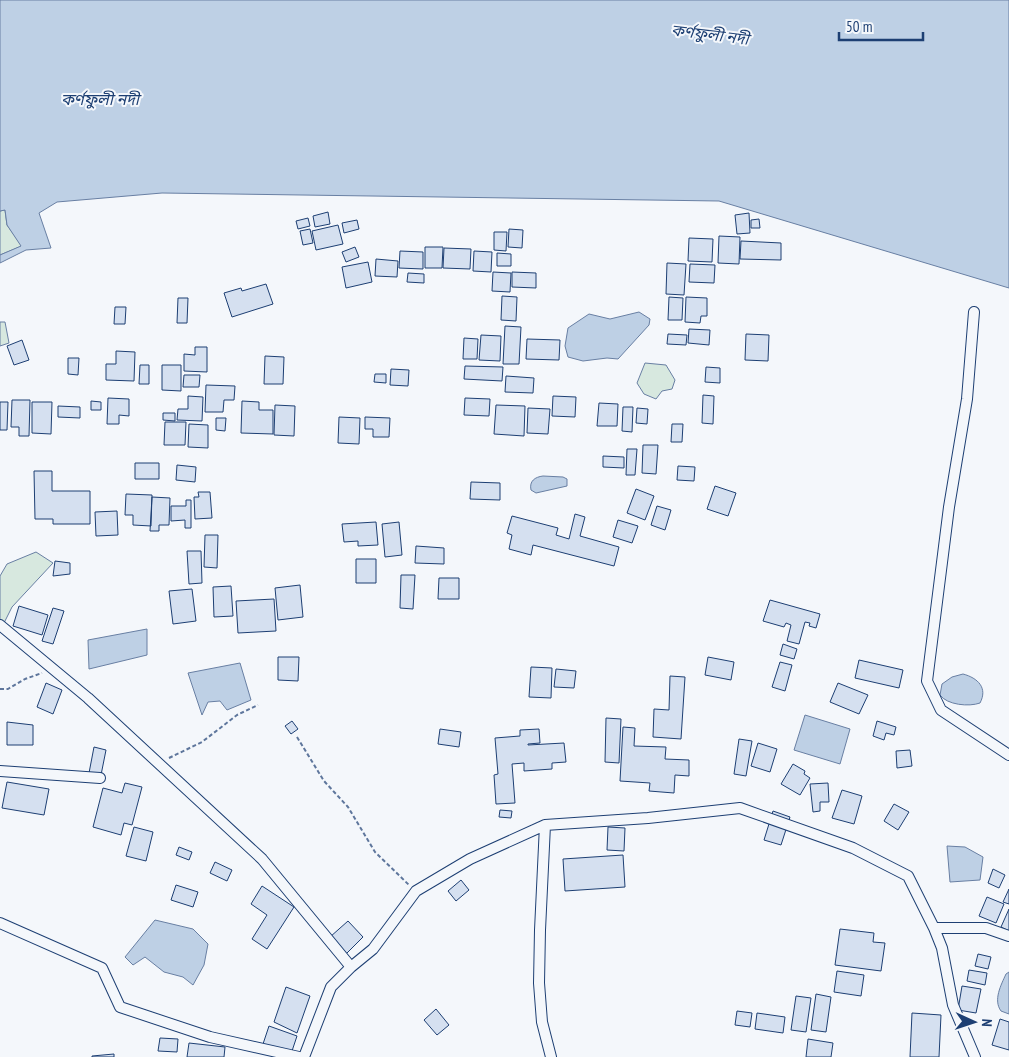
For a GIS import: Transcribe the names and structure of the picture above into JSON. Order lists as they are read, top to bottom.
{
  "water": ["কর্ণফুলী নদী"],
  "scale_bar": "50 m",
  "north": "right"
}
